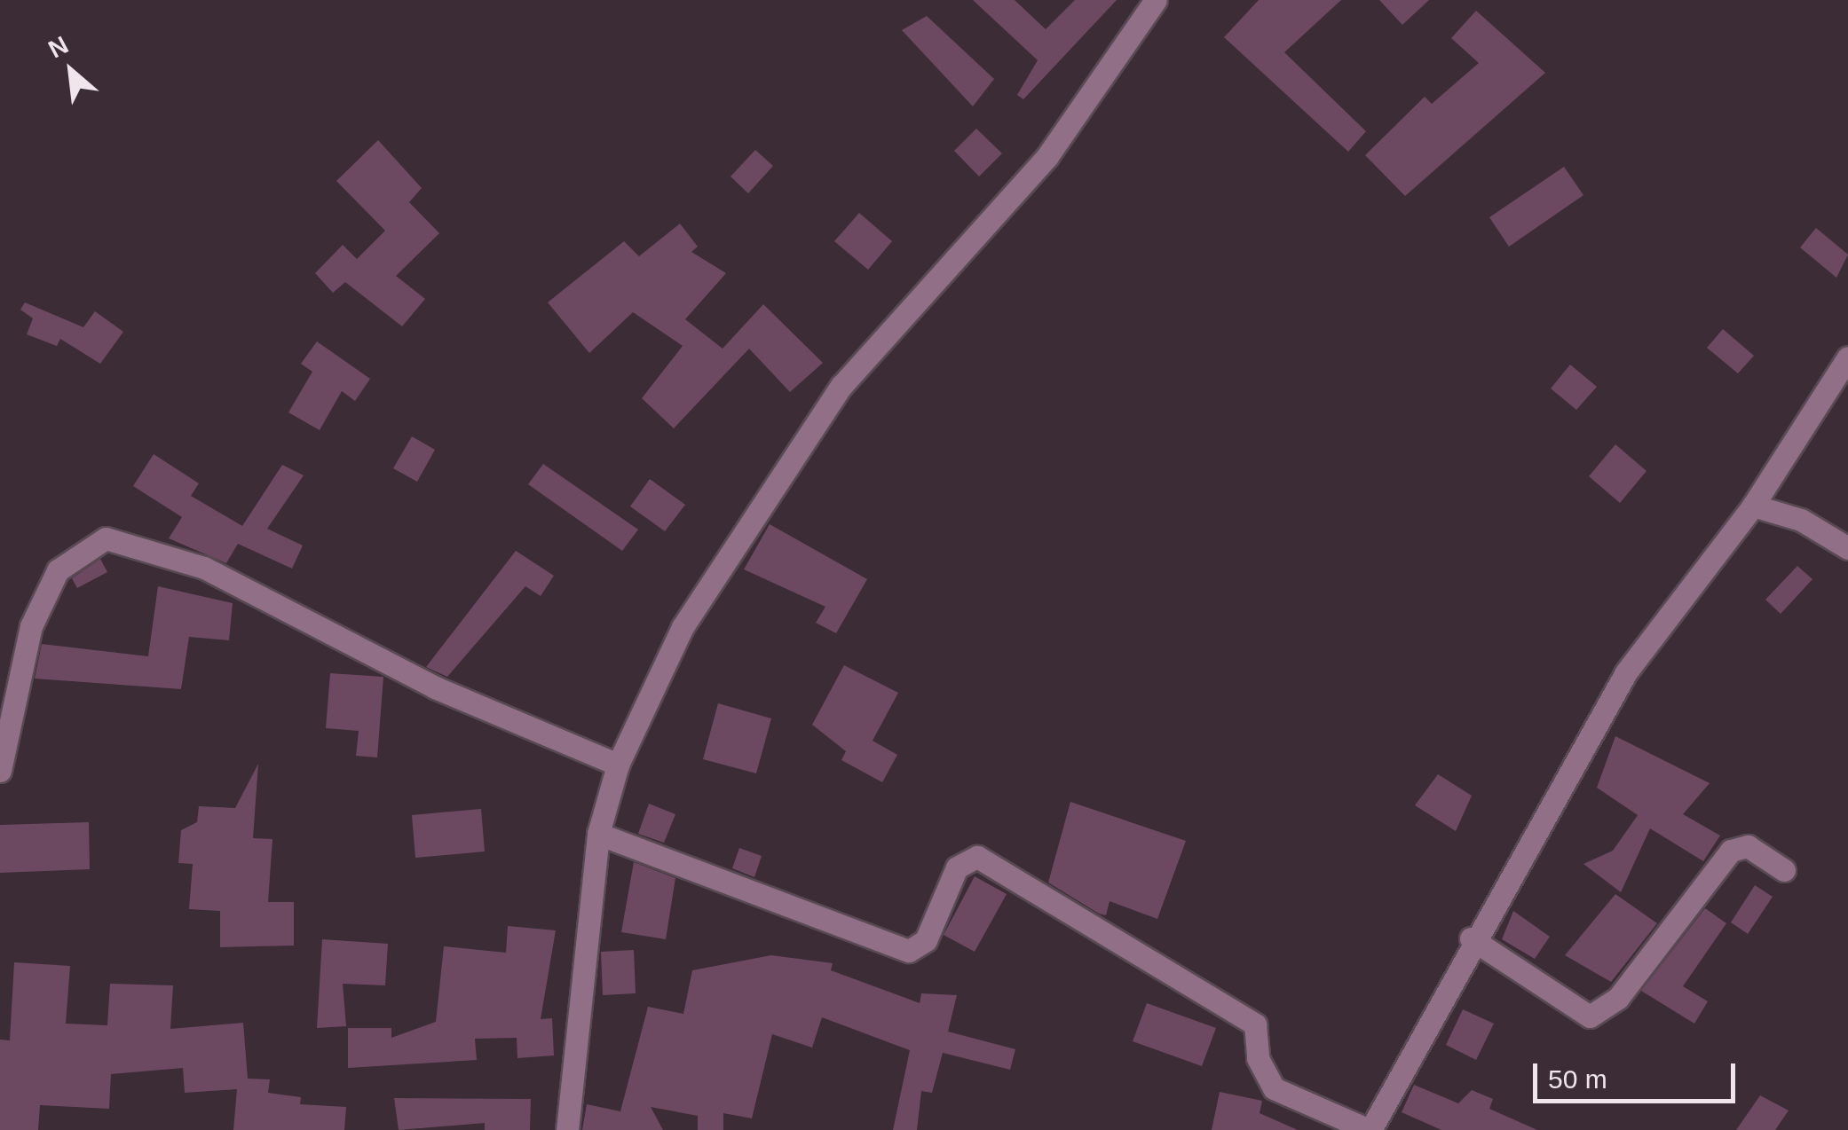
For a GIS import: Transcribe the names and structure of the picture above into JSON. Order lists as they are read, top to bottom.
{
  "scale_bar": "50 m",
  "north": "top left"
}
